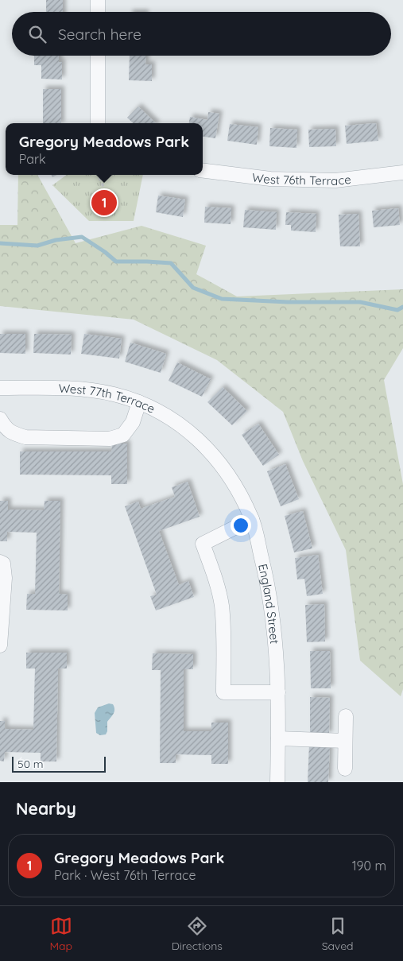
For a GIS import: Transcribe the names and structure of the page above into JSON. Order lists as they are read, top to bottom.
{
  "streets": {
    "street": ["West 76th Terrace", "West 77th Terrace", "England Street"]
  },
  "crossings": [
    ["West 77th Terrace", "England Street"]
  ],
  "scale_bar": "50 m",
  "page": {
    "search": "Search here",
    "popup": ["Gregory Meadows Park", "Park"],
    "pins": "1",
    "scale": "50 m",
    "heading": "Nearby",
    "list": [
      {
        "mark": "1",
        "name": "Gregory Meadows Park",
        "note": "Park · West 76th Terrace",
        "value": "190 m"
      }
    ],
    "nav": ["Map", "Directions", "Saved"]
  }
}
